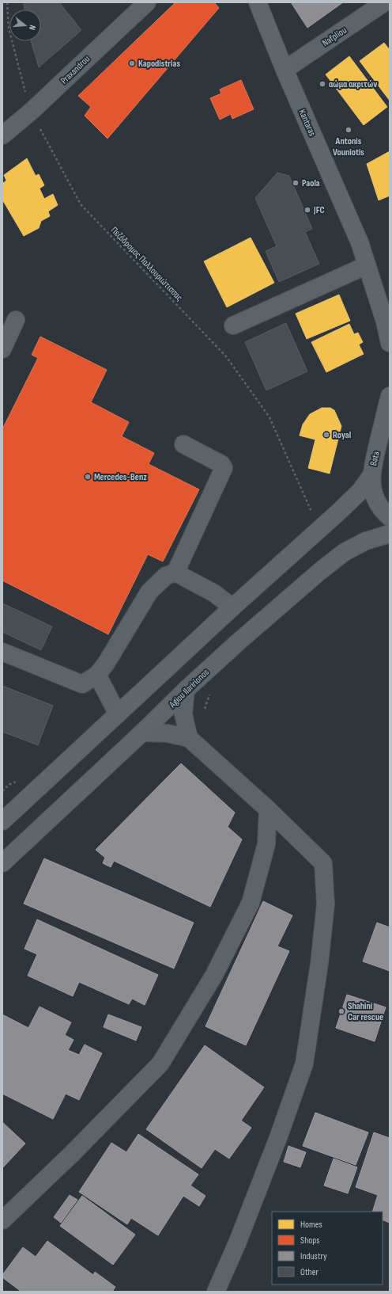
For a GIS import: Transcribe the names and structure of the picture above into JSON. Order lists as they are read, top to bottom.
{
  "streets": {
    "main road": ["Kantaras", "Bata", "Agiou Ilaririonos"],
    "street": ["Nafpliou", "Praxandrou"],
    "path": ["Πεζόδρομος Παλλουριώτισσας"]
  },
  "crossings": [
    ["Nafpliou", "Kantaras"],
    ["Praxandrou", "Πεζόδρομος Παλλουριώτισσας"]
  ],
  "places": [
    "Kapodistrias",
    "αώμα ακριτών",
    "Antonis Vouniotis",
    "Paola",
    "JFC",
    "Royal",
    "Mercedes-Benz",
    "Shahini Car rescue"
  ],
  "legend": [
    "Homes",
    "Shops",
    "Industry",
    "Other"
  ],
  "north": "right"
}
